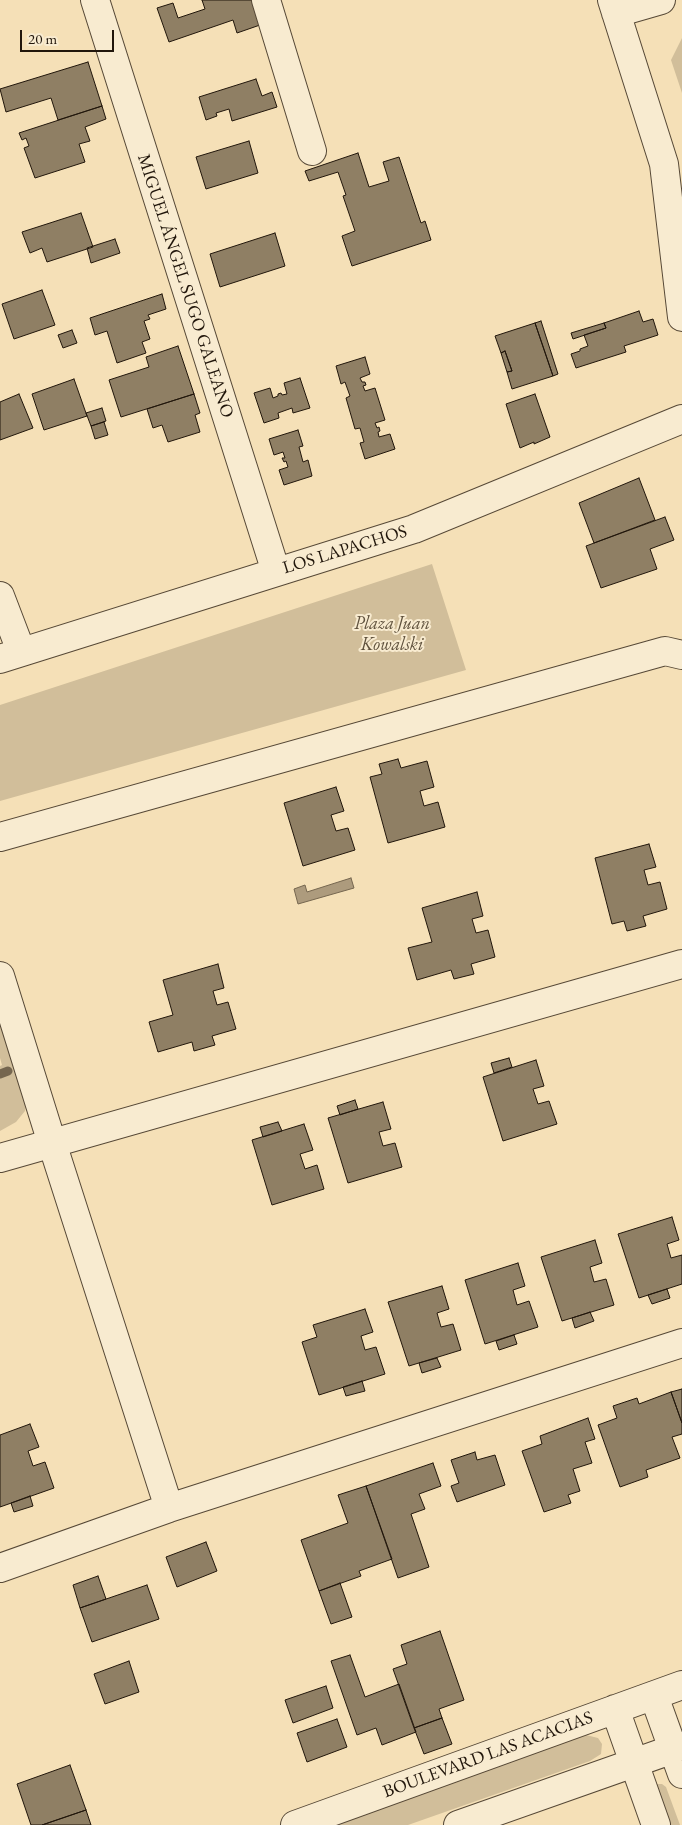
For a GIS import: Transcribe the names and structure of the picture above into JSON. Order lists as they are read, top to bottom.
{
  "streets": {
    "street": ["MIGUEL ÁNGEL SUGO GALEANO", "LOS LAPACHOS", "BOULEVARD LAS ACACIAS"]
  },
  "crossings": [
    ["MIGUEL ÁNGEL SUGO GALEANO", "LOS LAPACHOS"]
  ],
  "parks": ["Plaza Juan Kowalski"],
  "scale_bar": "20 m"
}
